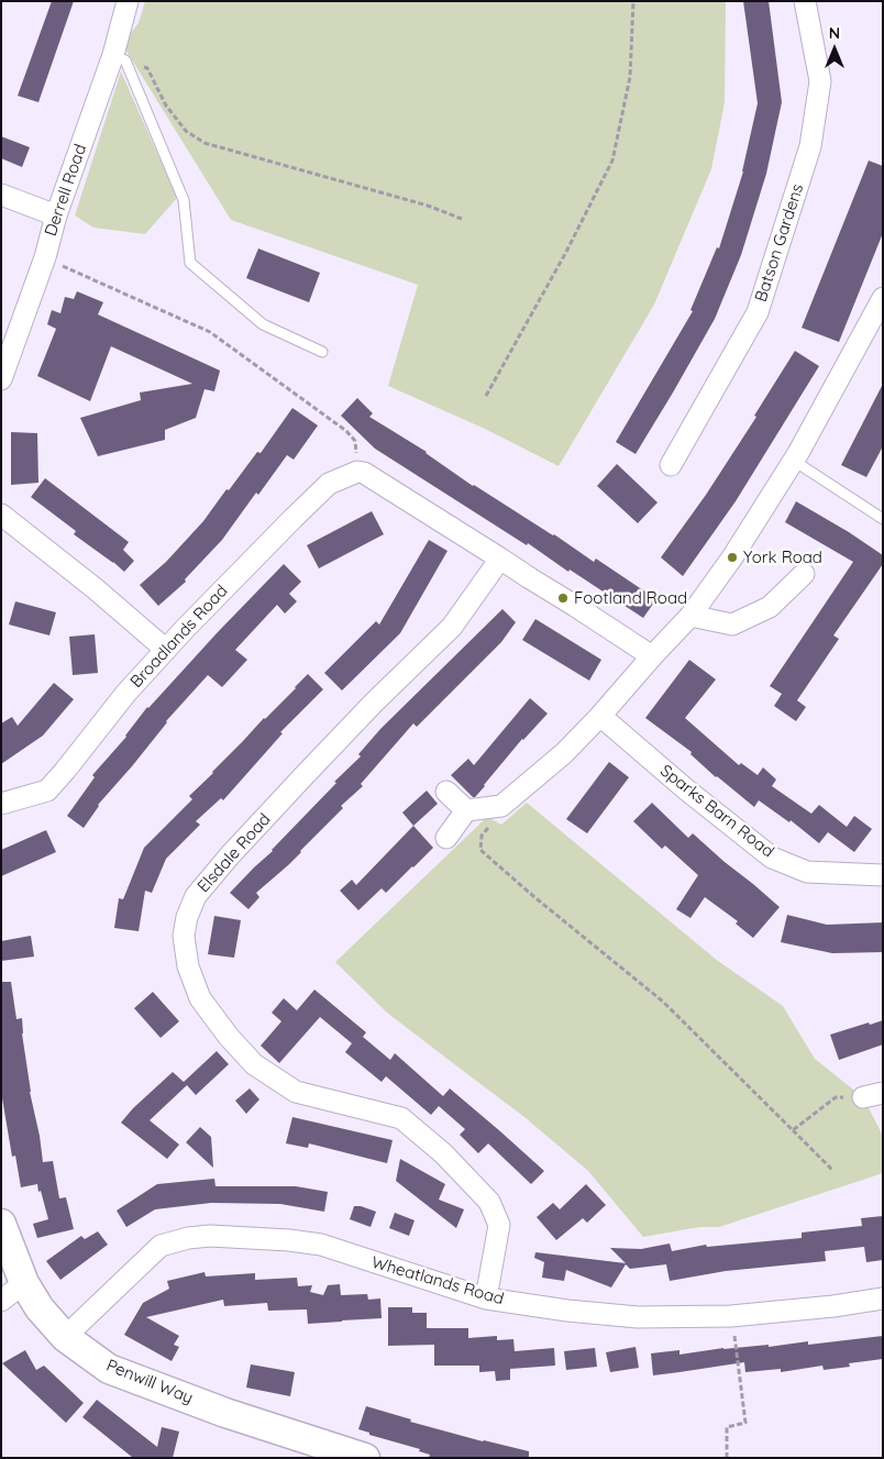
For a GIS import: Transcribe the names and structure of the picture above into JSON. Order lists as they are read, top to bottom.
{
  "streets": {
    "street": [
      "Derrell Road",
      "Batson Gardens",
      "Broadlands Road",
      "Sparks Barn Road",
      "Elsdale Road",
      "Wheatlands Road",
      "Penwill Way"
    ]
  },
  "crossings": [
    ["Elsdale Road", "Wheatlands Road"],
    ["Wheatlands Road", "Penwill Way"]
  ],
  "places": ["York Road", "Footland Road"],
  "north": "top"
}
